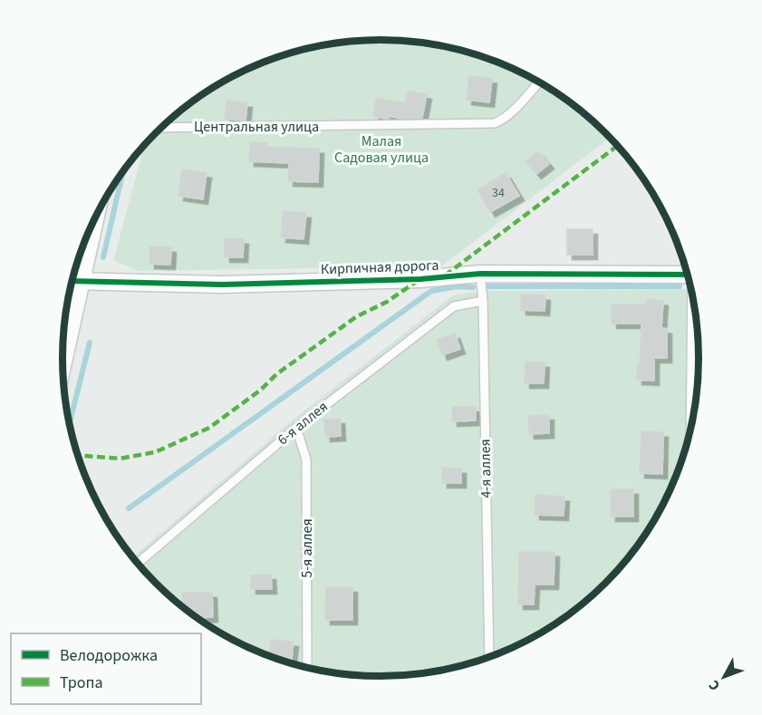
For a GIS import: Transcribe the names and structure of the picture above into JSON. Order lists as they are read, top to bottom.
{
  "streets": {
    "street": ["Кирпичная дорога"],
    "lane": [
      "Центральная улица",
      "6-я аллея",
      "4-я аллея",
      "5-я аллея"
    ]
  },
  "crossings": [
    ["Кирпичная дорога", "4-я аллея"],
    ["6-я аллея", "4-я аллея"],
    ["6-я аллея", "5-я аллея"]
  ],
  "parks": ["Малая Садовая улица"],
  "house_numbers": ["34"],
  "legend": ["Велодорожка", "Тропа"],
  "north": "bottom left"
}
